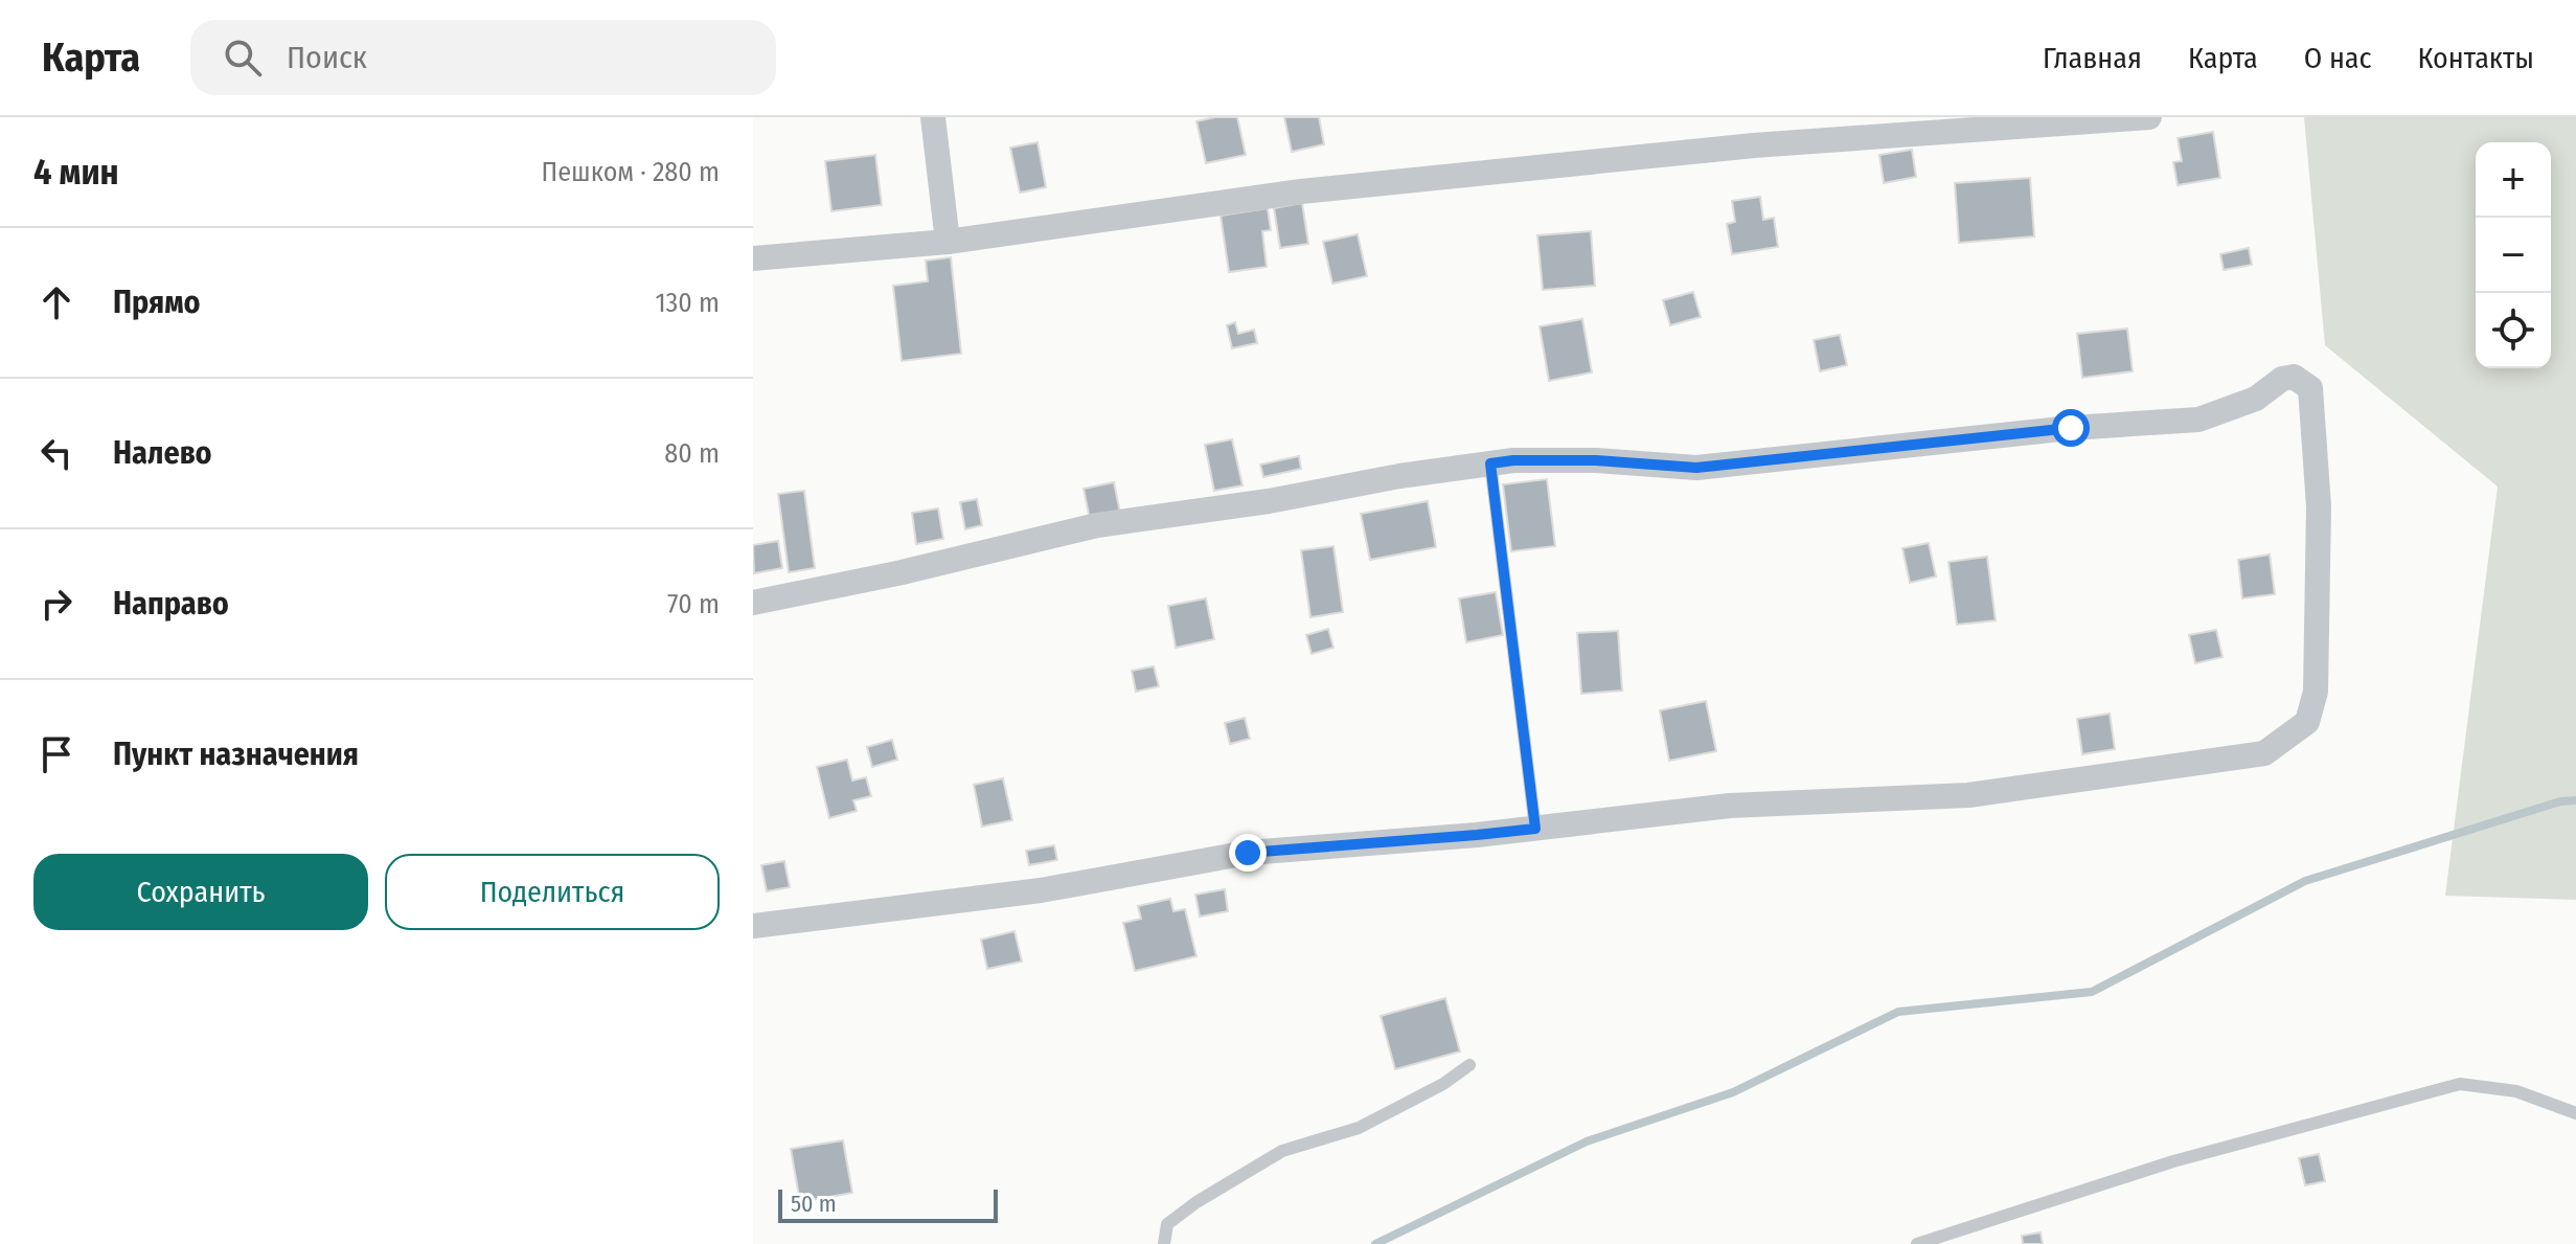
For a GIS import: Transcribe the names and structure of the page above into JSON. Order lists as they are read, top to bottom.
{
  "scale_bar": "50 m",
  "page": {
    "header": "Карта",
    "search": "Поиск",
    "nav": [
      "Главная",
      "Карта",
      "О нас",
      "Контакты"
    ],
    "heading": ["4 мин", "Пешком · 280 m"],
    "map_buttons": ["+", "−"],
    "list": [
      ["Прямо", "130 m"],
      ["Налево", "80 m"],
      ["Направо", "70 m"],
      "Пункт назначения"
    ],
    "buttons": ["Сохранить", "Поделиться"],
    "scale": "50 m"
  }
}
